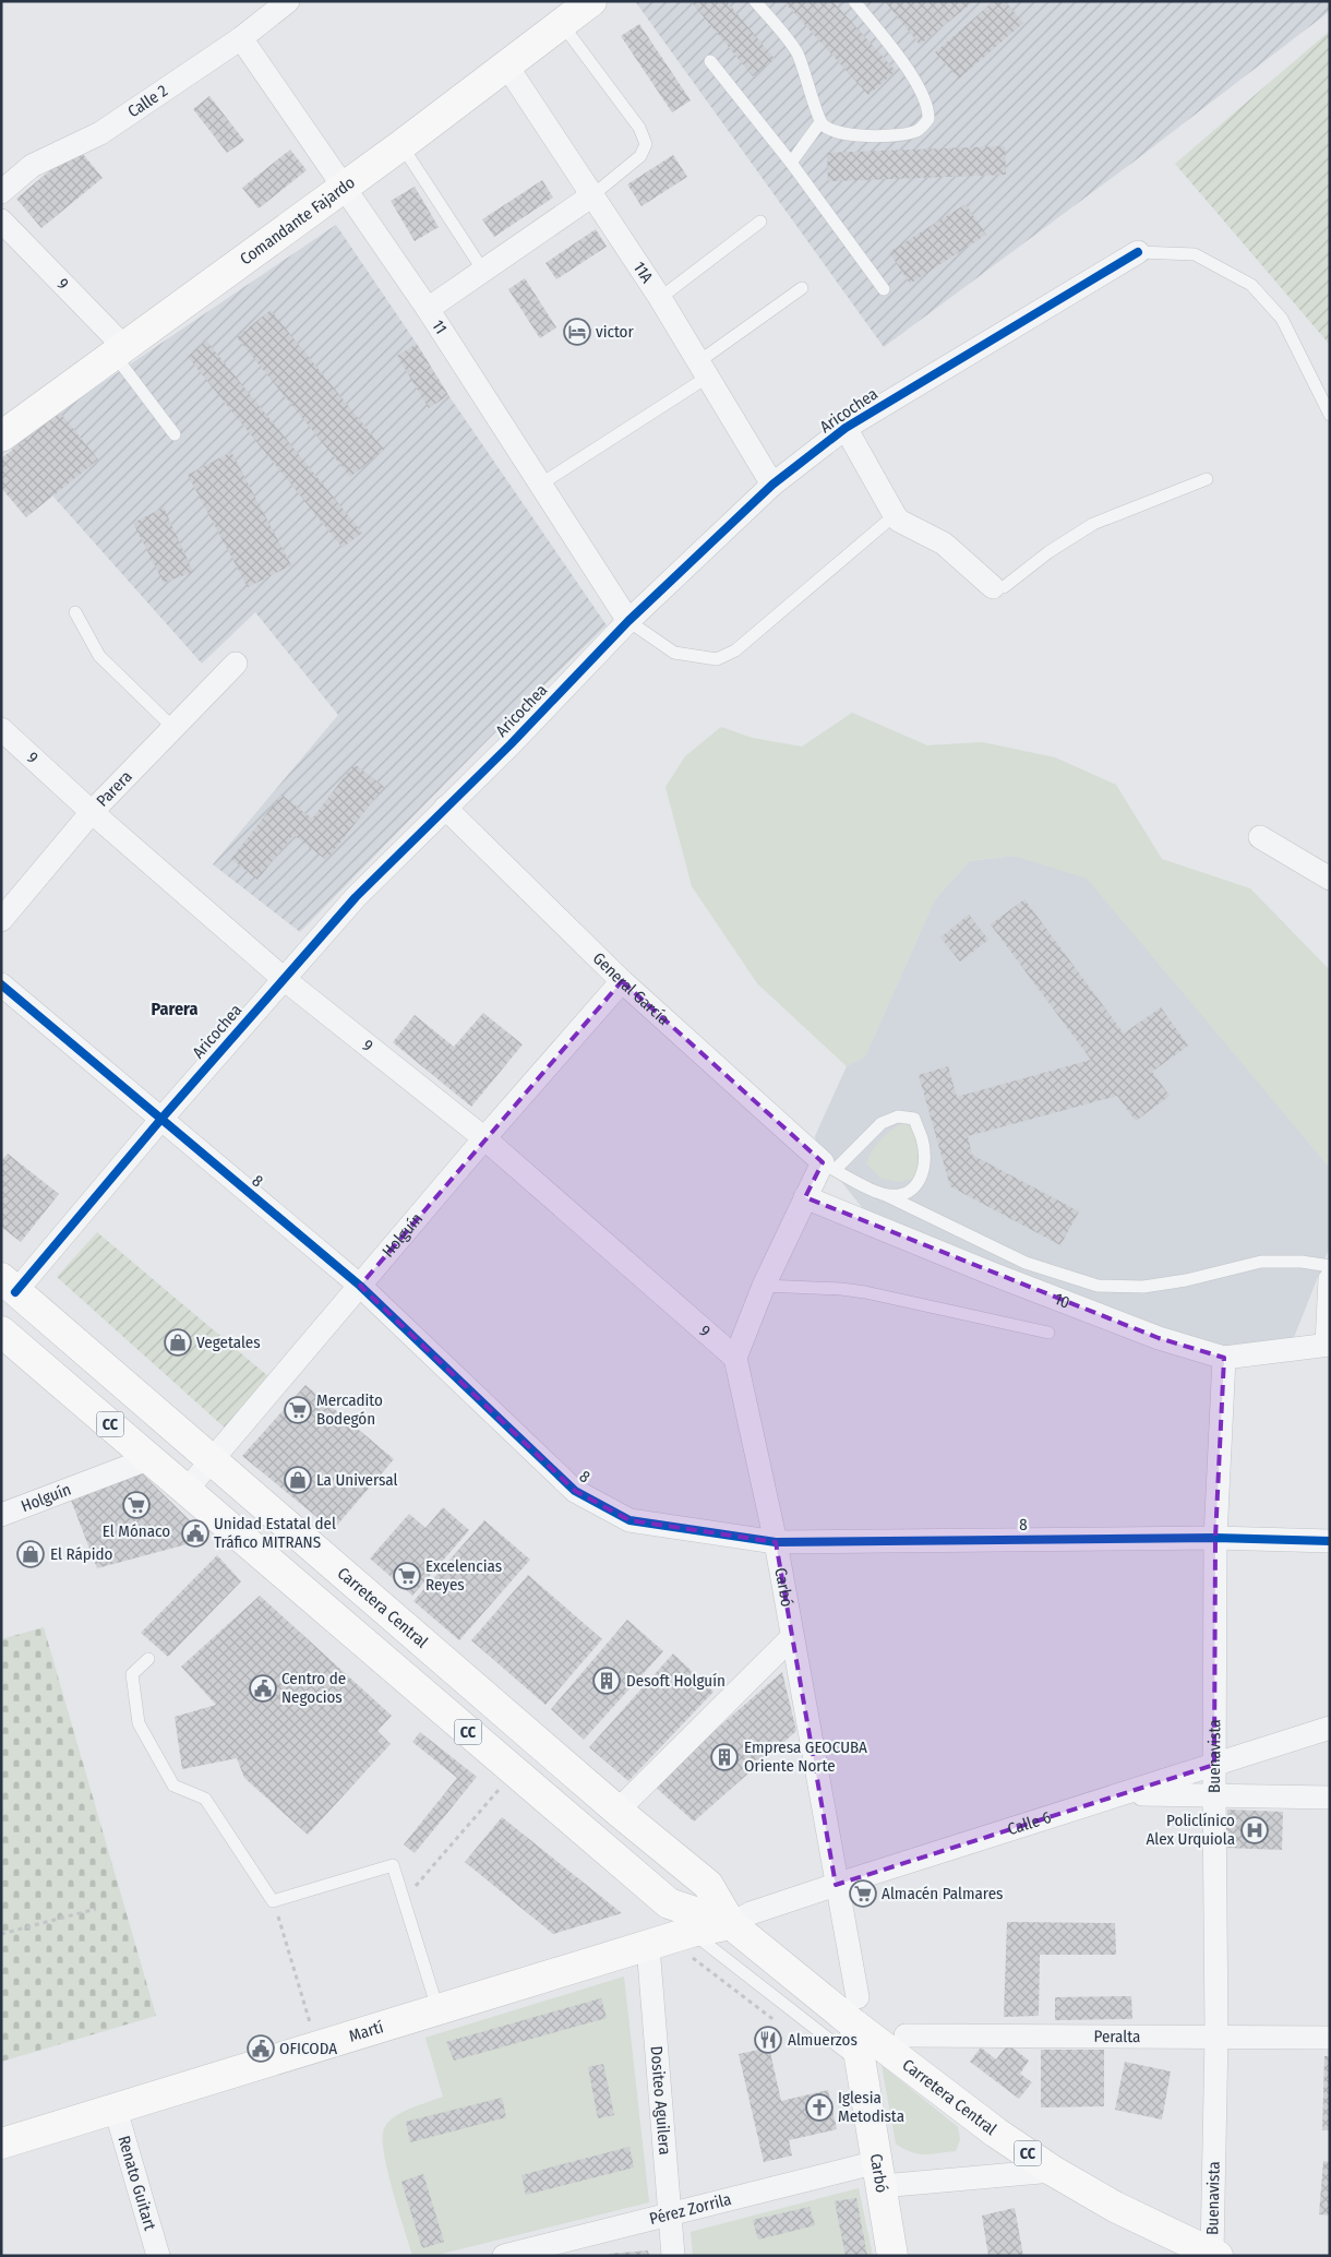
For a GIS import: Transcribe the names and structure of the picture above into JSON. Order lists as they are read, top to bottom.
{
  "streets": {
    "main road": [
      "Comandante Fajardo",
      "CC",
      "Carbó",
      "Carretera Central",
      "Martí"
    ],
    "street": [
      "Calle 2",
      "11A",
      "9",
      "11",
      "Aricochea",
      "Parera",
      "General García",
      "8",
      "Holguín",
      "10",
      "Buenavista",
      "Calle 6",
      "Peralta",
      "Dositeo Aguilera",
      "Renato Guitart",
      "Pérez Zorrila"
    ]
  },
  "crossings": [
    ["Calle 2", "11"],
    ["Comandante Fajardo", "11A"],
    ["Comandante Fajardo", "9"],
    ["Comandante Fajardo", "11"],
    ["11A", "Aricochea"],
    ["9", "Aricochea"],
    ["9", "Parera"],
    ["9", "Holguín"],
    ["9", "Carbó"],
    ["11", "Aricochea"],
    ["Aricochea", "General García"],
    ["Aricochea", "8"],
    ["Aricochea", "Carretera Central"],
    ["General García", "Holguín"],
    ["8", "Holguín"],
    ["8", "Carbó"],
    ["8", "Buenavista"],
    ["Holguín", "Carretera Central"],
    ["10", "Buenavista"],
    ["Carbó", "Carretera Central"],
    ["Carbó", "Calle 6"],
    ["Carbó", "Pérez Zorrila"],
    ["Carretera Central", "Buenavista"],
    ["Carretera Central", "Calle 6"],
    ["Carretera Central", "Martí"],
    ["Carretera Central", "Pérez Zorrila"],
    ["Buenavista", "Calle 6"],
    ["Buenavista", "Peralta"],
    ["Calle 6", "Martí"],
    ["Martí", "Dositeo Aguilera"],
    ["Martí", "Renato Guitart"],
    ["Dositeo Aguilera", "Pérez Zorrila"]
  ],
  "districts": ["Parera"],
  "places": {
    "hotel": ["victor"],
    "shop": ["Vegetales", "La Universal", "El Rápido"],
    "supermarket": [
      "Mercadito Bodegón",
      "El Mónaco",
      "Excelencias Reyes",
      "Almacén Palmares"
    ],
    "public building": ["Unidad Estatal del Tráfico MITRANS", "Centro de Negocios", "OFICODA"],
    "building": ["Desoft Holguín", "Empresa GEOCUBA Oriente Norte"],
    "hospital": ["Policlínico Alex Urquiola"],
    "restaurant": ["Almuerzos"],
    "church": ["Iglesia Metodista"]
  }
}
